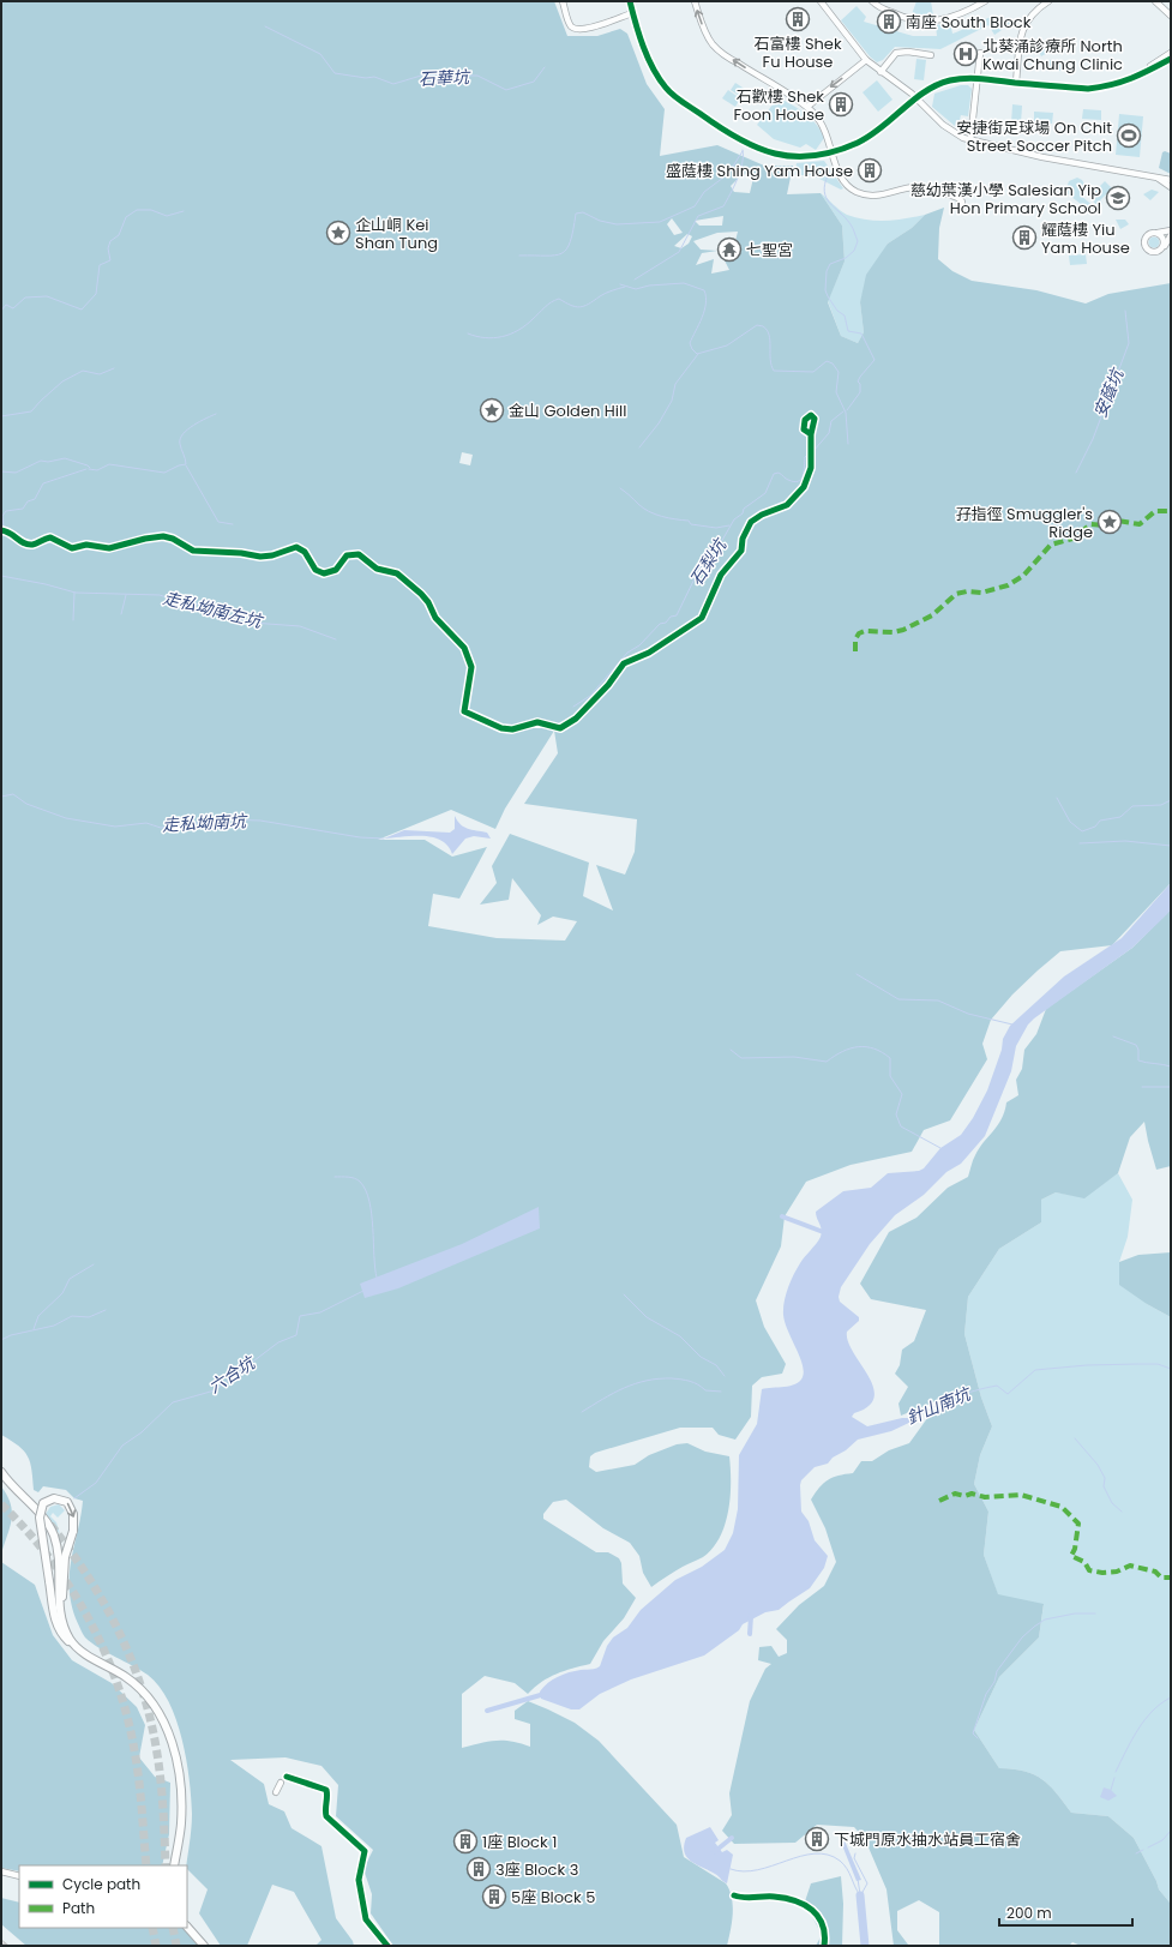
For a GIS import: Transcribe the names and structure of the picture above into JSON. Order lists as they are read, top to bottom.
{
  "water": [
    "石華坑",
    "安蔭坑",
    "石梨坑",
    "走私坳南左坑",
    "走私坳南坑",
    "六合坑",
    "針山南坑"
  ],
  "places": {
    "building": [
      "石富樓 Shek Fu House",
      "南座 South Block",
      "石歡樓 Shek Foon House",
      "盛蔭樓 Shing Yam House",
      "耀蔭樓 Yiu Yam House",
      "下城門原水抽水站員工宿舍",
      "1座 Block 1",
      "3座 Block 3",
      "5座 Block 5"
    ],
    "hospital": ["北葵涌診療所 North Kwai Chung Clinic"],
    "sports": ["安捷街足球場 On Chit Street Soccer Pitch"],
    "school or university": ["慈幼葉漢小學 Salesian Yip Hon Primary School"],
    "place": ["企山峒 Kei Shan Tung", "金山 Golden Hill", "孖指徑 Smuggler's Ridge"],
    "temple": ["七聖宮"]
  },
  "legend": ["Cycle path", "Path"],
  "scale_bar": "200 m"
}
